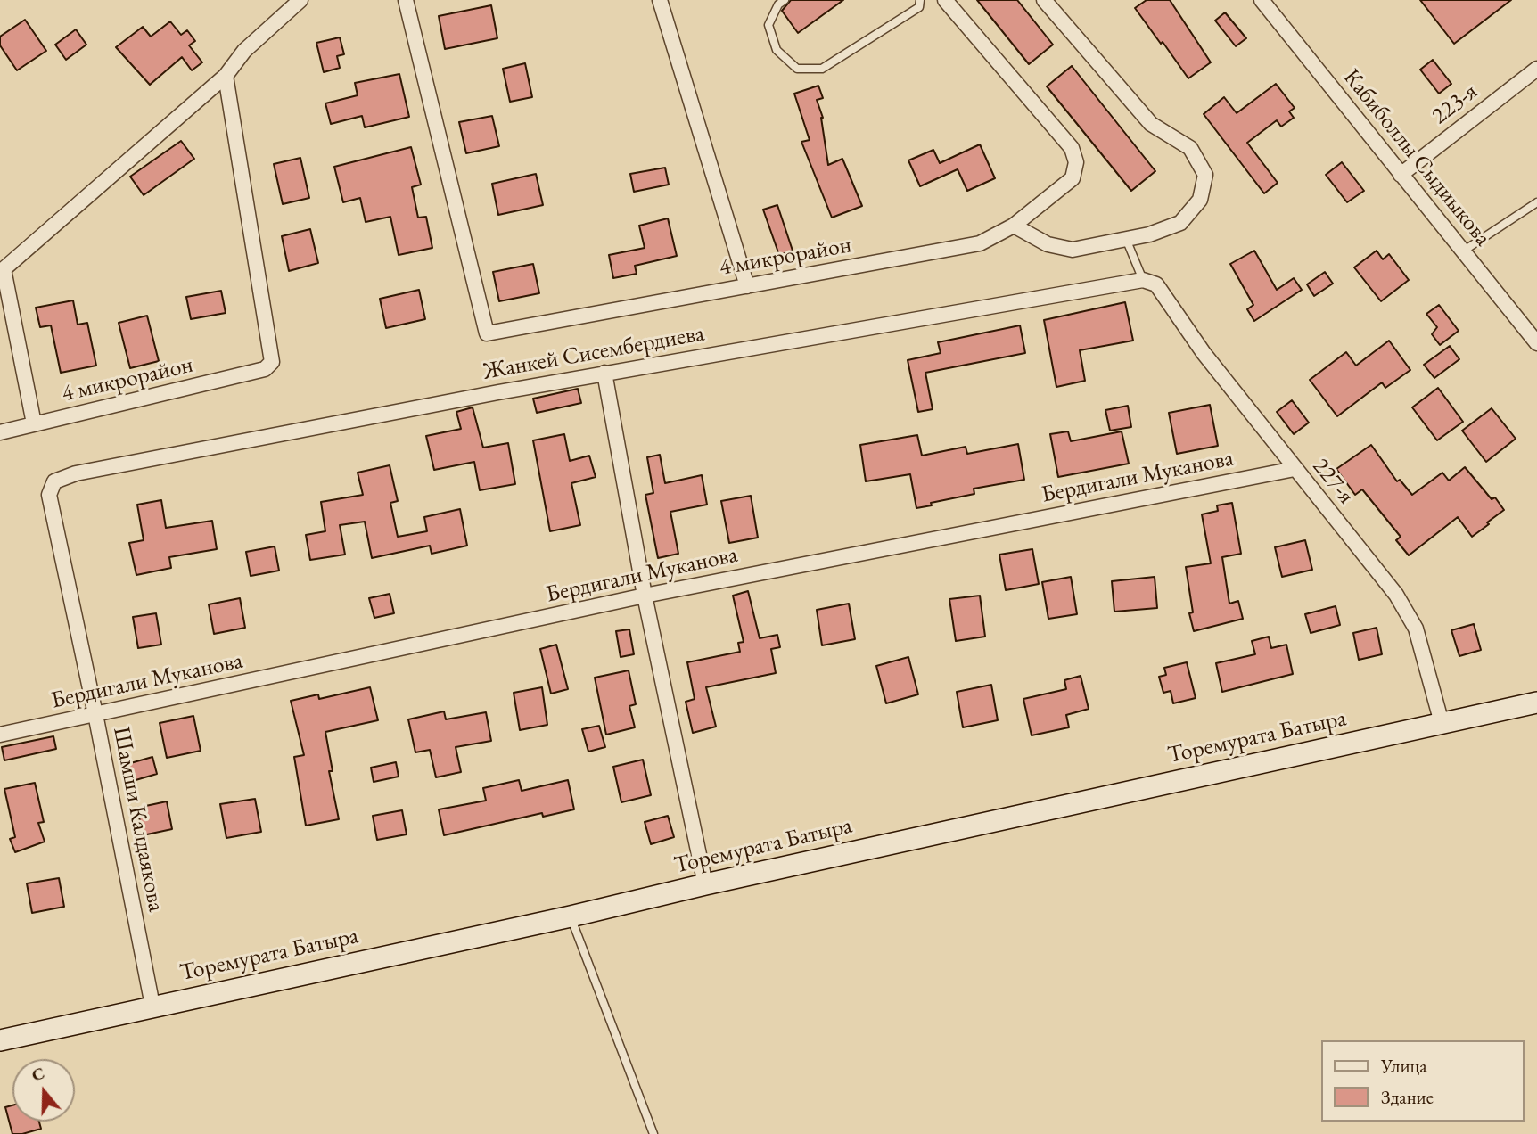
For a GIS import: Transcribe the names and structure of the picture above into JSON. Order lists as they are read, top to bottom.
{
  "streets": {
    "street": [
      "223-я",
      "Кабиболлы Сыдиыкова",
      "4 микрорайон",
      "Жанкей Сисембердиева",
      "Бердигали Муканова",
      "227-я",
      "Торемурата Батыра",
      "Шамши Калдаякова"
    ]
  },
  "crossings": [
    ["223-я", "Кабиболлы Сыдиыкова"],
    ["Жанкей Сисембердиева", "227-я"],
    ["Жанкей Сисембердиева", "Шамши Калдаякова"],
    ["Бердигали Муканова", "227-я"],
    ["Бердигали Муканова", "Шамши Калдаякова"],
    ["227-я", "Торемурата Батыра"],
    ["Торемурата Батыра", "Шамши Калдаякова"]
  ],
  "legend": ["Улица", "Здание"],
  "north": "top"
}
